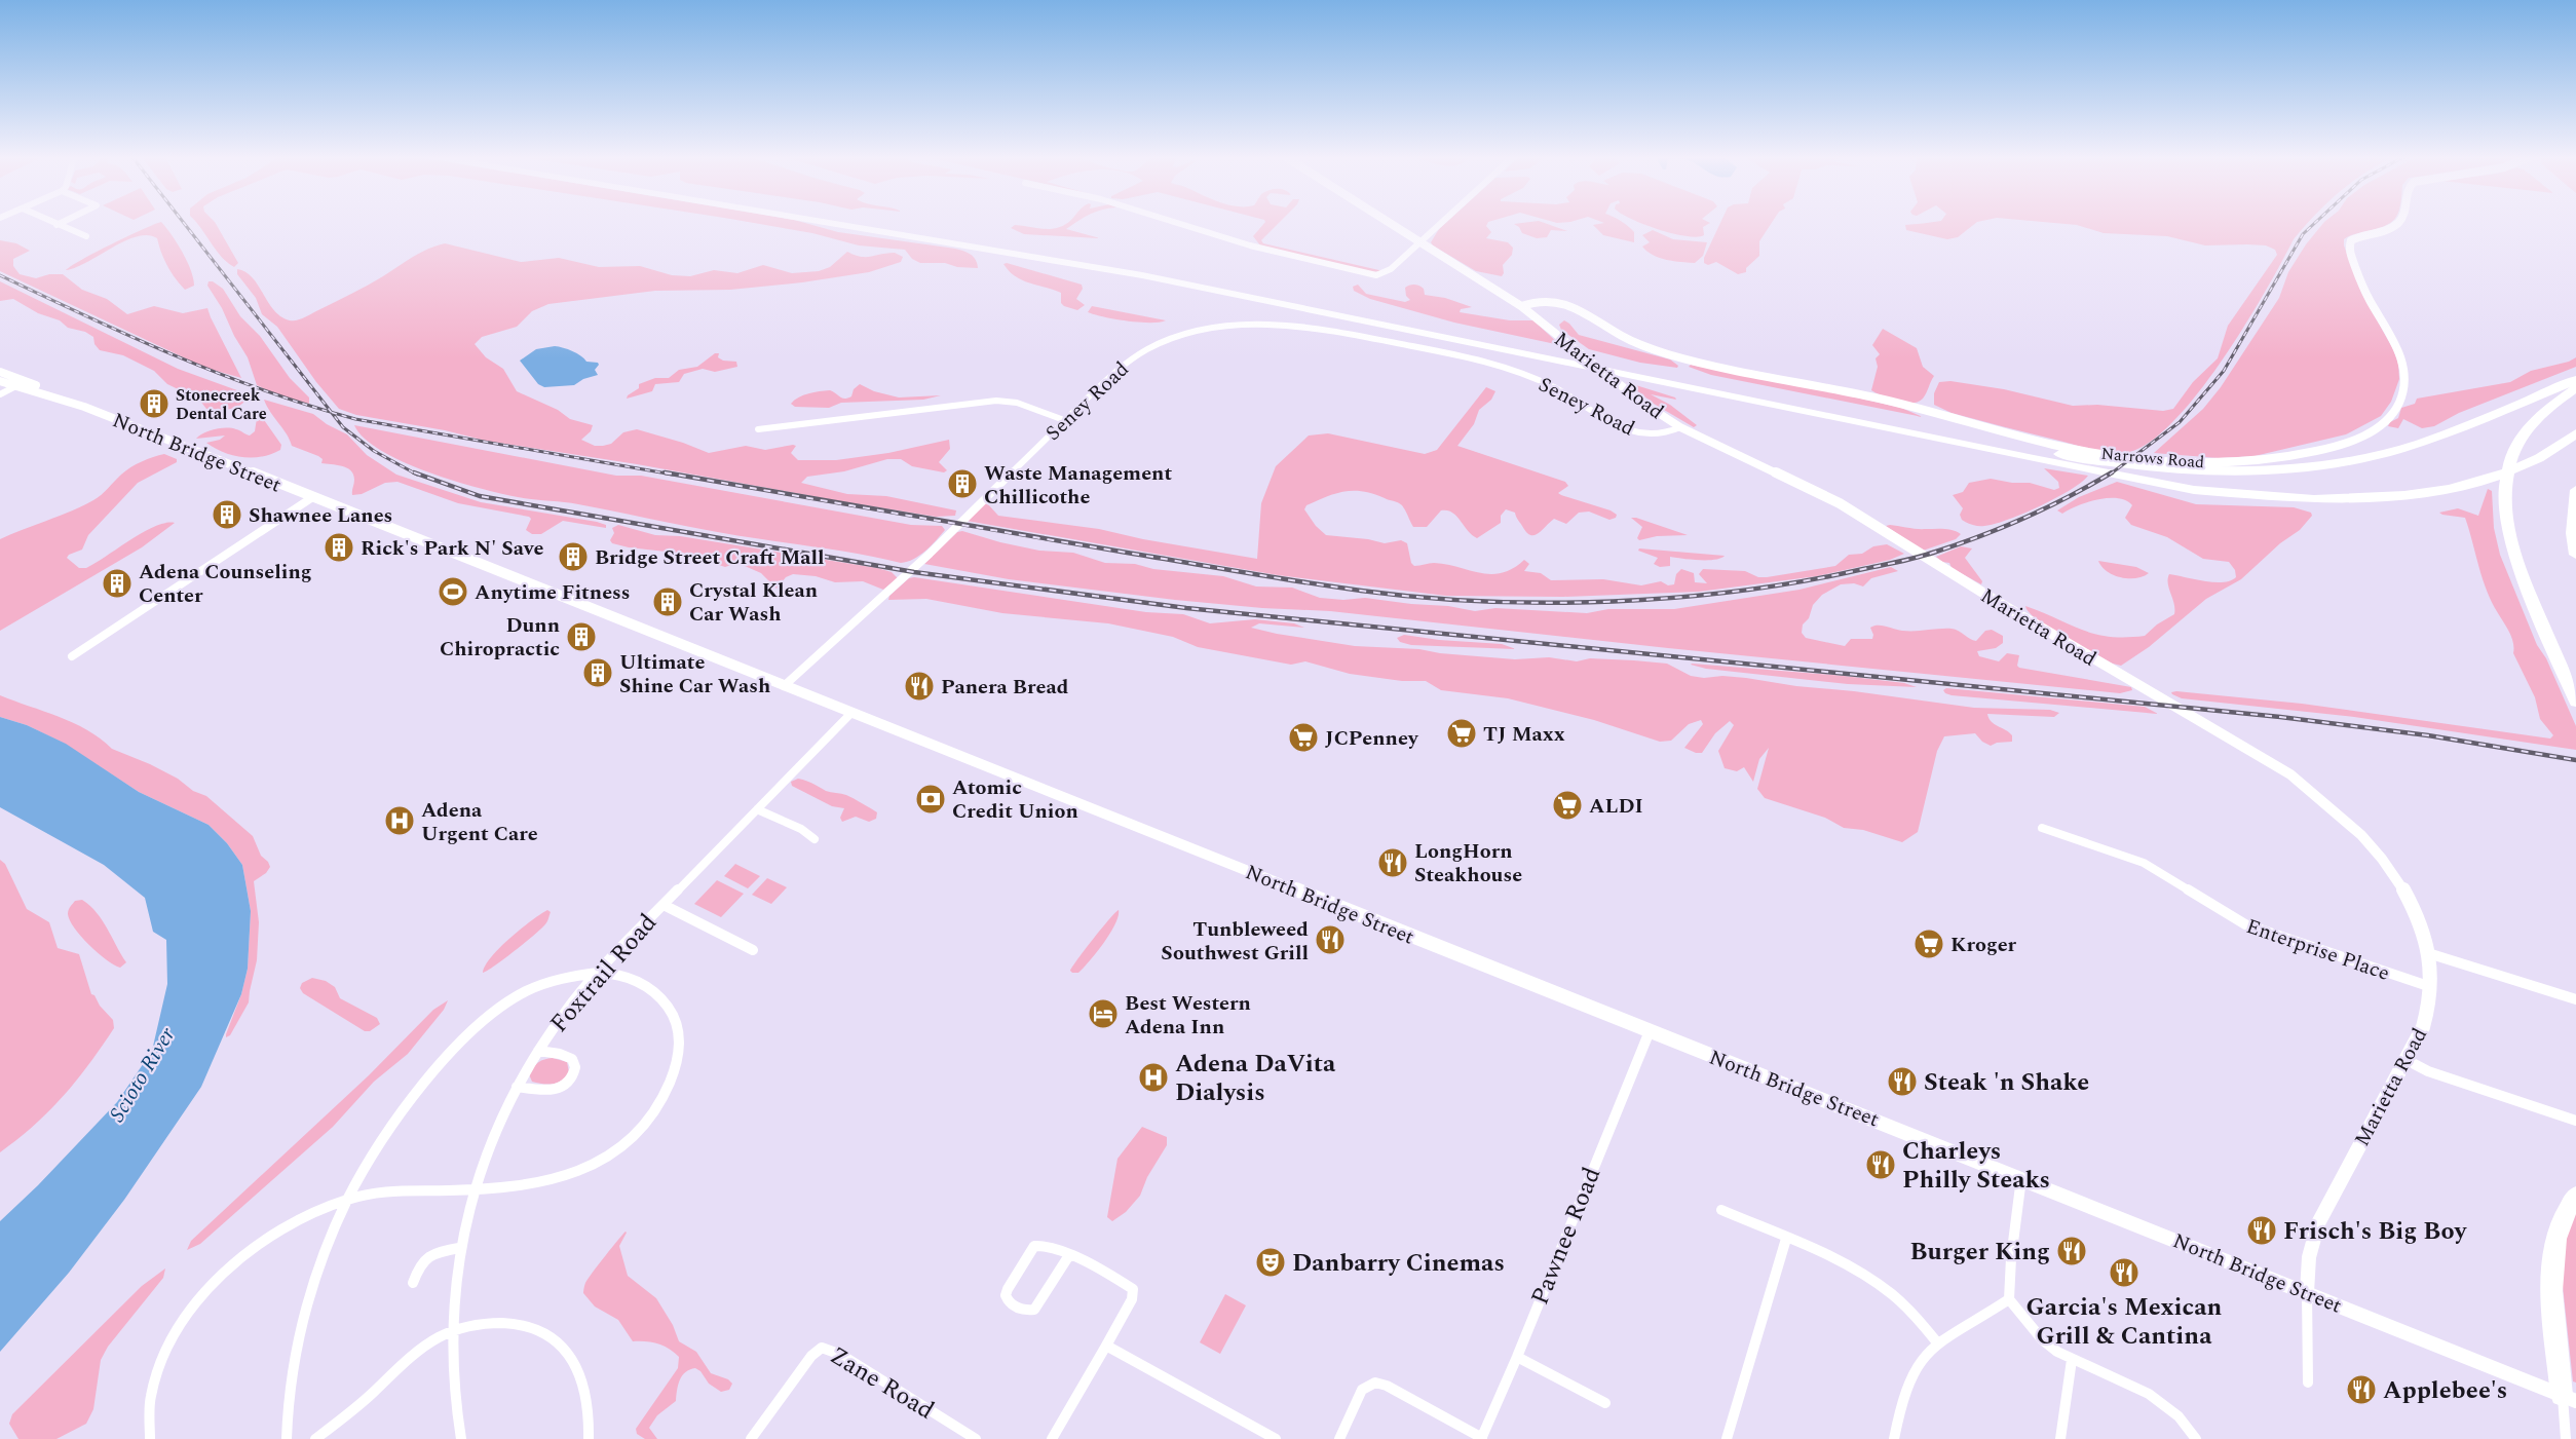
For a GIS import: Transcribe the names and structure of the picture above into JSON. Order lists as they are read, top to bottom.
{
  "streets": {
    "street": [
      "Marietta Road",
      "Seney Road",
      "North Bridge Street",
      "Narrows Road",
      "Enterprise Place",
      "Foxtrail Road",
      "Pawnee Road",
      "Zane Road"
    ]
  },
  "crossings": [
    ["Marietta Road", "Seney Road"],
    ["Marietta Road", "North Bridge Street"],
    ["Marietta Road", "Narrows Road"],
    ["Marietta Road", "Enterprise Place"],
    ["Seney Road", "North Bridge Street"],
    ["North Bridge Street", "Foxtrail Road"],
    ["North Bridge Street", "Pawnee Road"]
  ],
  "water": ["Scioto River"],
  "places": {
    "building": [
      "Stonecreek Dental Care",
      "Waste Management Chillicothe",
      "Shawnee Lanes",
      "Rick's Park N' Save",
      "Bridge Street Craft Mall",
      "Adena Counseling Center",
      "Crystal Klean Car Wash",
      "Dunn Chiropractic",
      "Ultimate Shine Car Wash"
    ],
    "sports": ["Anytime Fitness"],
    "restaurant": [
      "Panera Bread",
      "LongHorn Steakhouse",
      "Tunbleweed Southwest Grill",
      "Steak 'n Shake",
      "Charleys Philly Steaks",
      "Frisch's Big Boy",
      "Burger King",
      "Garcia's Mexican Grill & Cantina",
      "Applebee's"
    ],
    "supermarket": [
      "TJ Maxx",
      "JCPenney",
      "ALDI",
      "Kroger"
    ],
    "bank": ["Atomic Credit Union"],
    "hospital": ["Adena Urgent Care", "Adena DaVita Dialysis"],
    "hotel": ["Best Western Adena Inn"],
    "theatre": ["Danbarry Cinemas"]
  }
}
